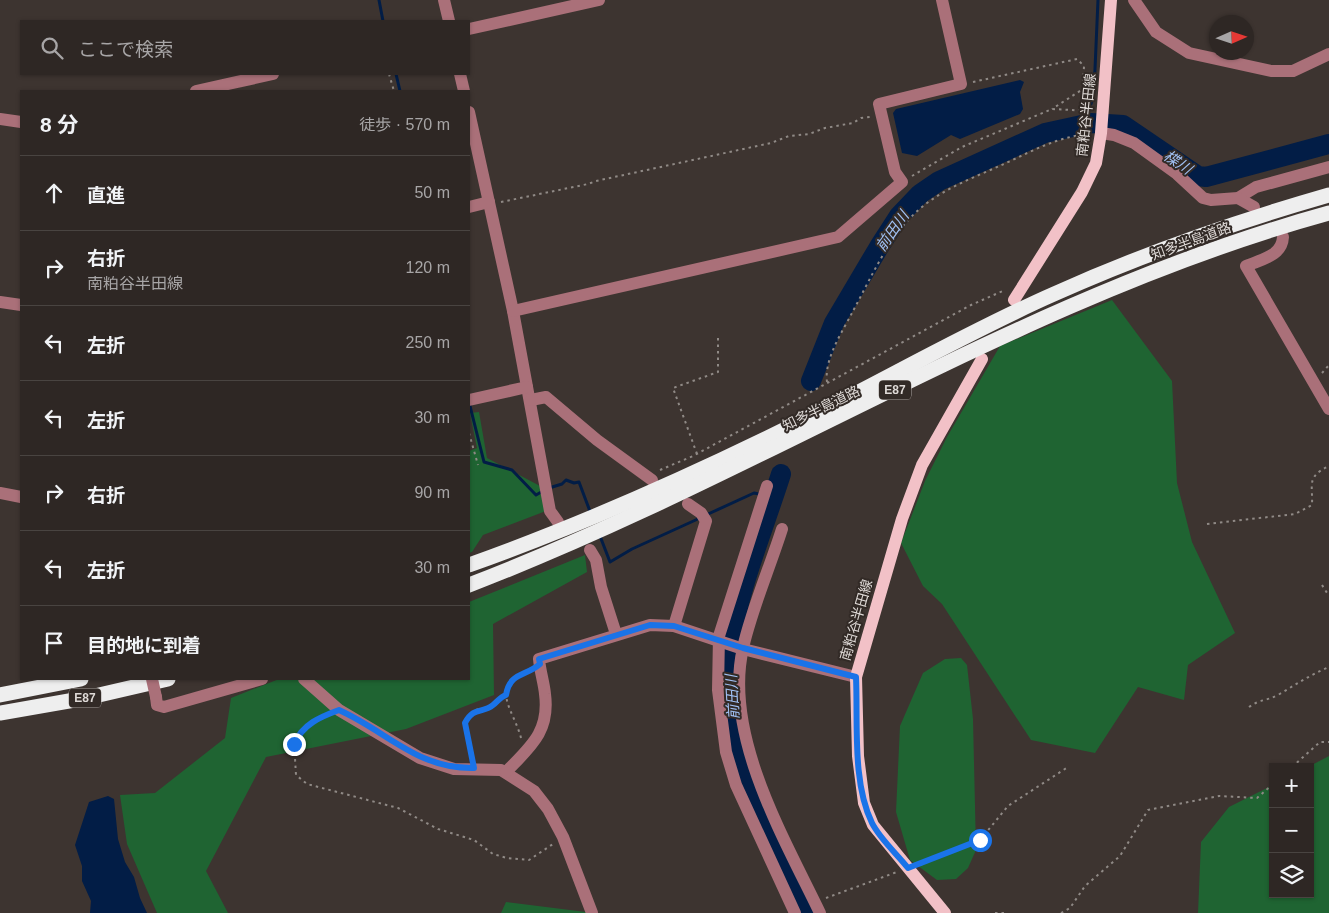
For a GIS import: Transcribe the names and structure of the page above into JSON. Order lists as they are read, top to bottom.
{
  "streets": {
    "highway": ["知多半島道路", "E87"],
    "main road": ["南粕谷半田線"]
  },
  "water": ["楪川", "前田川"],
  "north": "right",
  "page": {
    "search": "ここで検索",
    "heading": ["8 分", "徒歩 · 570 m"],
    "list": [
      ["直進", "50 m"],
      ["右折", "南粕谷半田線", "120 m"],
      ["左折", "250 m"],
      ["左折", "30 m"],
      ["右折", "90 m"],
      ["左折", "30 m"],
      "目的地に到着"
    ],
    "map_buttons": ["+", "−"]
  }
}
